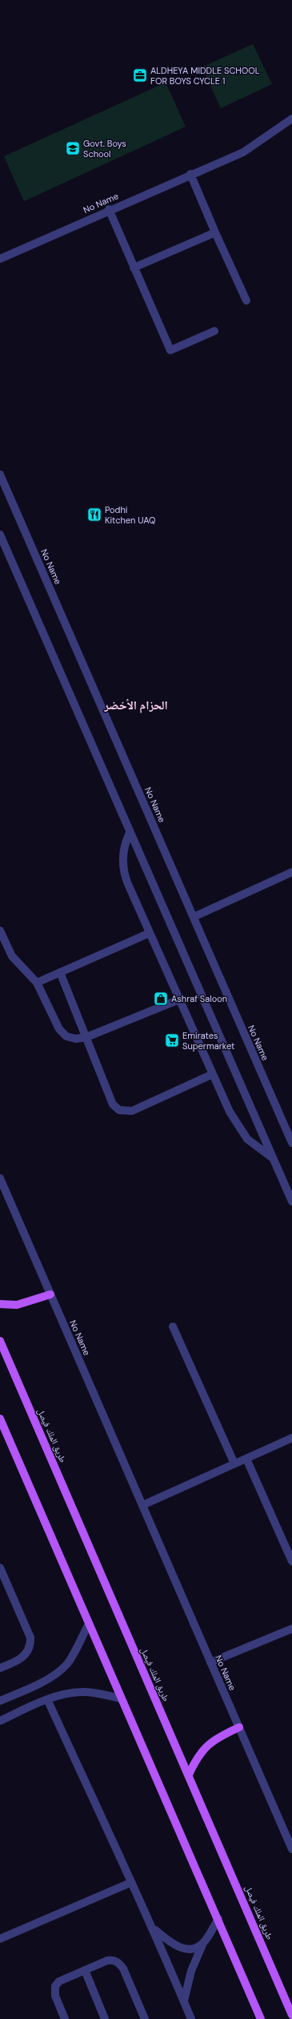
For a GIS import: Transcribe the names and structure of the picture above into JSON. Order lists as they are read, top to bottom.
{
  "streets": {
    "main road": ["طريق الملك فيصل"],
    "street": ["No Name"]
  },
  "districts": ["الحزام الأخضر"],
  "places": {
    "office": ["ALDHEYA MIDDLE SCHOOL FOR BOYS CYCLE 1"],
    "school or university": ["Govt. Boys School"],
    "restaurant": ["Podhi Kitchen UAQ"],
    "shop": ["Ashraf Saloon"],
    "supermarket": ["Emirates Supermarket"]
  }
}
